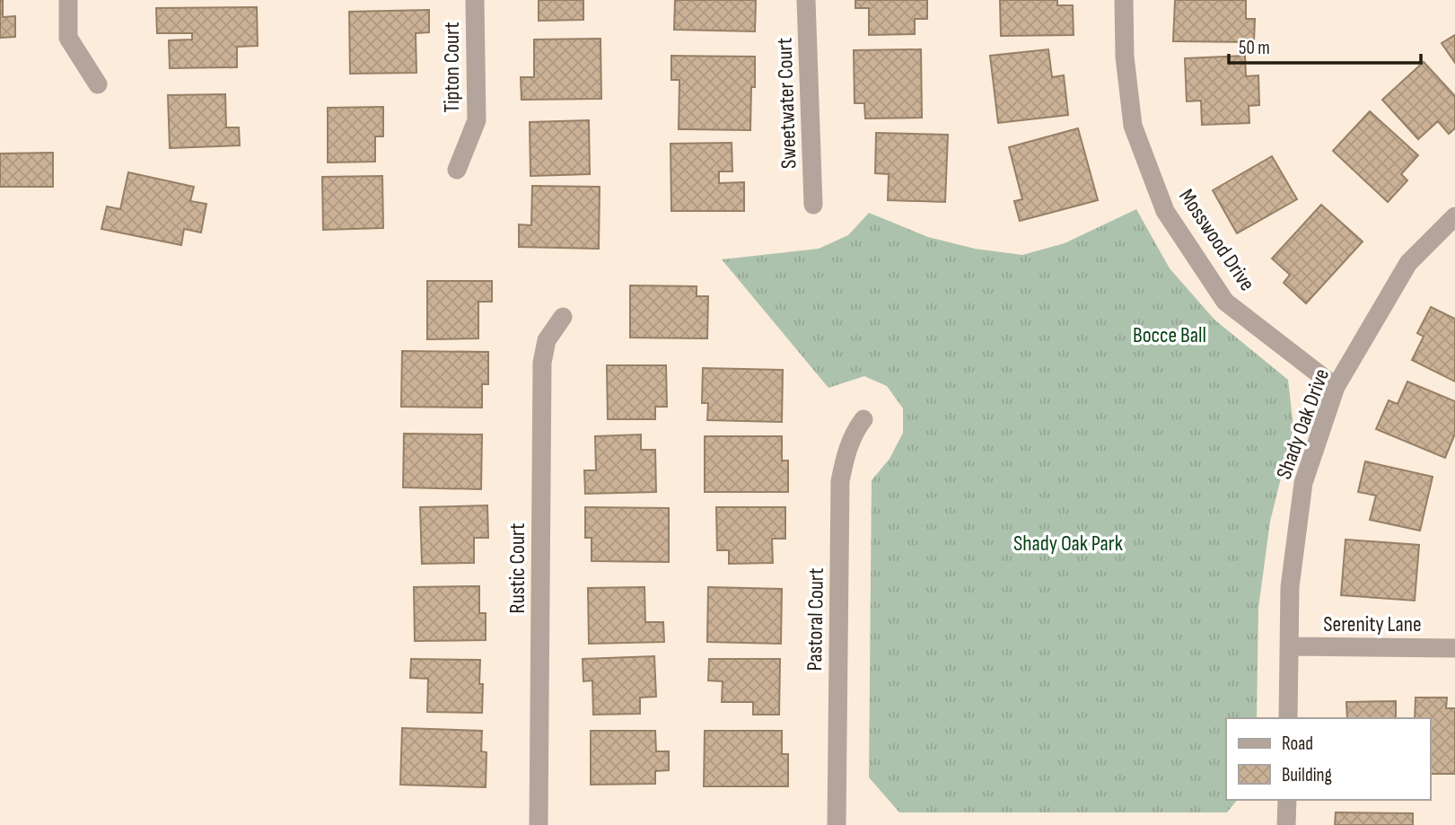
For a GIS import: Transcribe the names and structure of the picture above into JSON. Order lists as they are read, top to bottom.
{
  "streets": {
    "street": [
      "Tipton Court",
      "Sweetwater Court",
      "Mosswood Drive",
      "Shady Oak Drive",
      "Rustic Court",
      "Pastoral Court",
      "Serenity Lane"
    ]
  },
  "crossings": [
    ["Mosswood Drive", "Shady Oak Drive"],
    ["Shady Oak Drive", "Serenity Lane"]
  ],
  "parks": ["Bocce Ball", "Shady Oak Park"],
  "legend": ["Road", "Building"],
  "scale_bar": "50 m"
}
